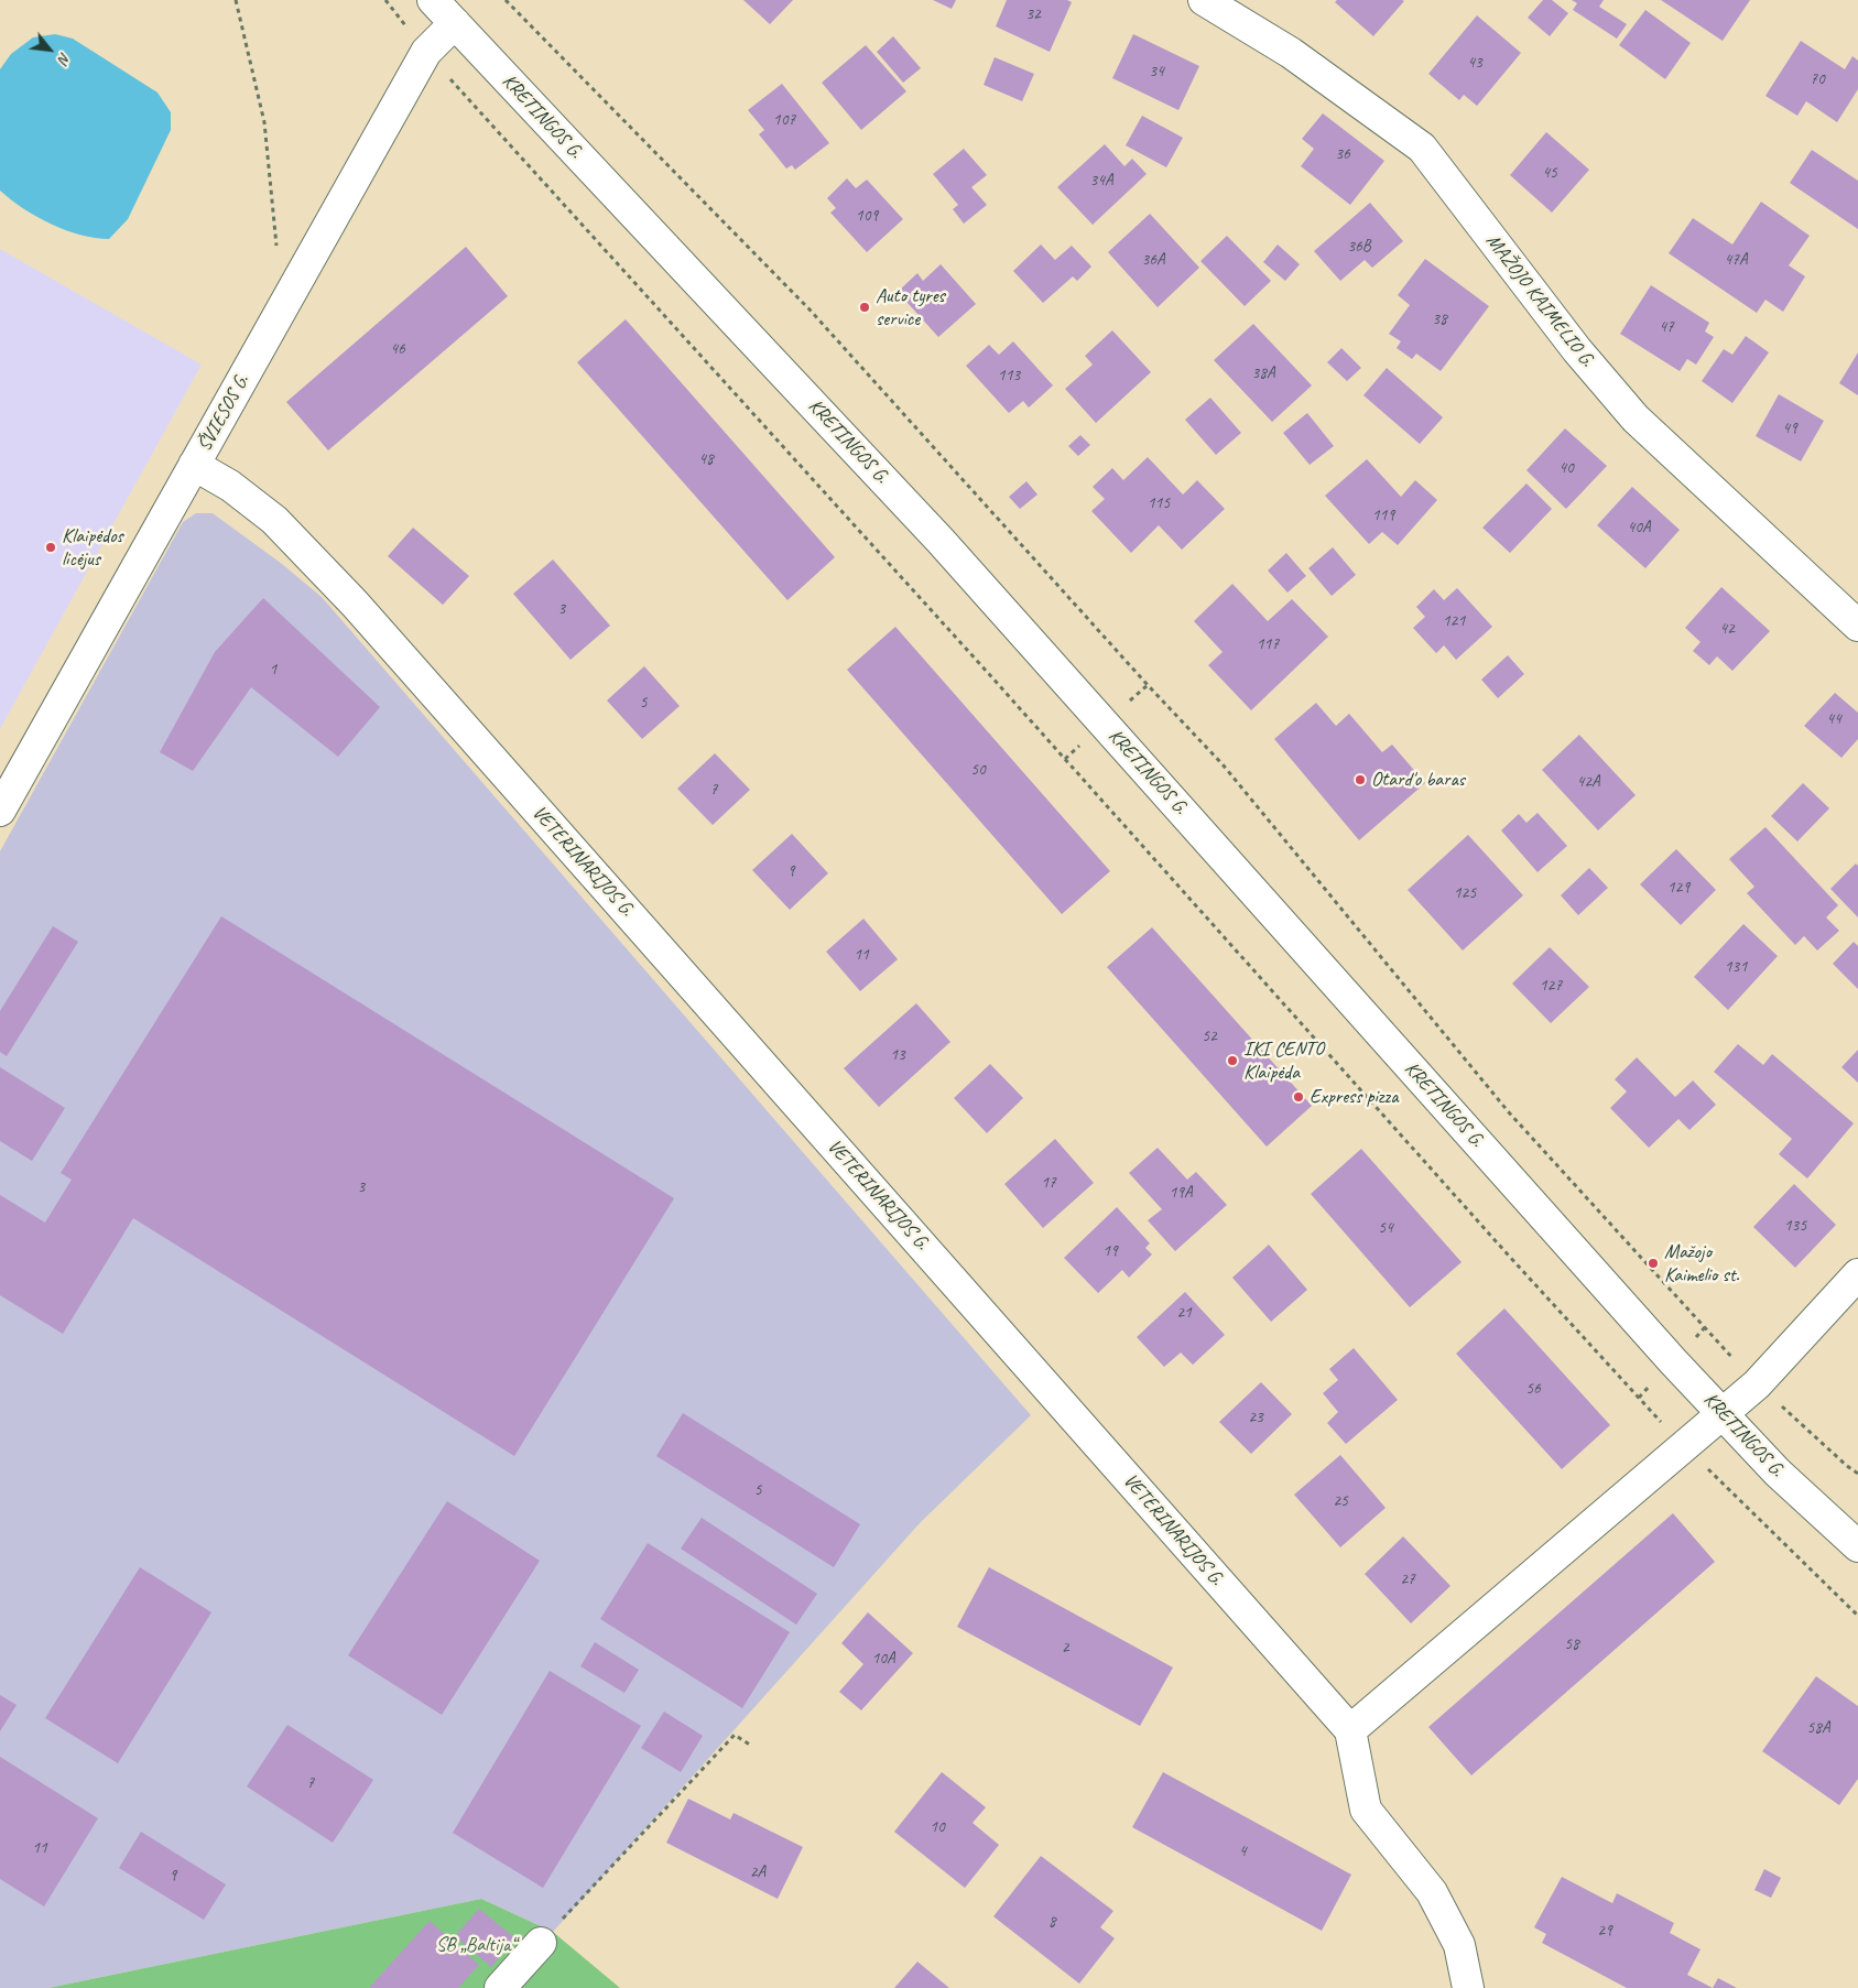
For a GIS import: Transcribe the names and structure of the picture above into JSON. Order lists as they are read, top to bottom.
{
  "streets": {
    "street": [
      "KRETINGOS G.",
      "MAŽOJO KAIMELIO G.",
      "ŠVIESOS G.",
      "VETERINARIJOS G."
    ]
  },
  "crossings": [
    ["KRETINGOS G.", "ŠVIESOS G."],
    ["ŠVIESOS G.", "VETERINARIJOS G."]
  ],
  "parks": ["SB „Baltija“"],
  "places": [
    "Auto tyres service",
    "Klaipėdos licėjus",
    "Otard'o baras",
    "IKI CENTO Klaipėda",
    "Express pizza",
    "Mažojo Kaimelio st."
  ],
  "house_numbers": [
    "32",
    "43",
    "34",
    "70",
    "107",
    "36",
    "45",
    "34A",
    "109",
    "36B",
    "36A",
    "47A",
    "38",
    "47",
    "46",
    "38A",
    "113",
    "49",
    "48",
    "40",
    "115",
    "119",
    "40A",
    "3",
    "121",
    "42",
    "117",
    "1",
    "5",
    "44",
    "50",
    "42A",
    "7",
    "9",
    "129",
    "125",
    "11",
    "131",
    "127",
    "52",
    "13",
    "17",
    "3",
    "19A",
    "135",
    "54",
    "19",
    "21",
    "56",
    "23",
    "5",
    "25",
    "27",
    "58",
    "2",
    "10A",
    "58A",
    "7",
    "10",
    "11",
    "4",
    "2A",
    "9",
    "8",
    "29"
  ],
  "north": "bottom right"
}
